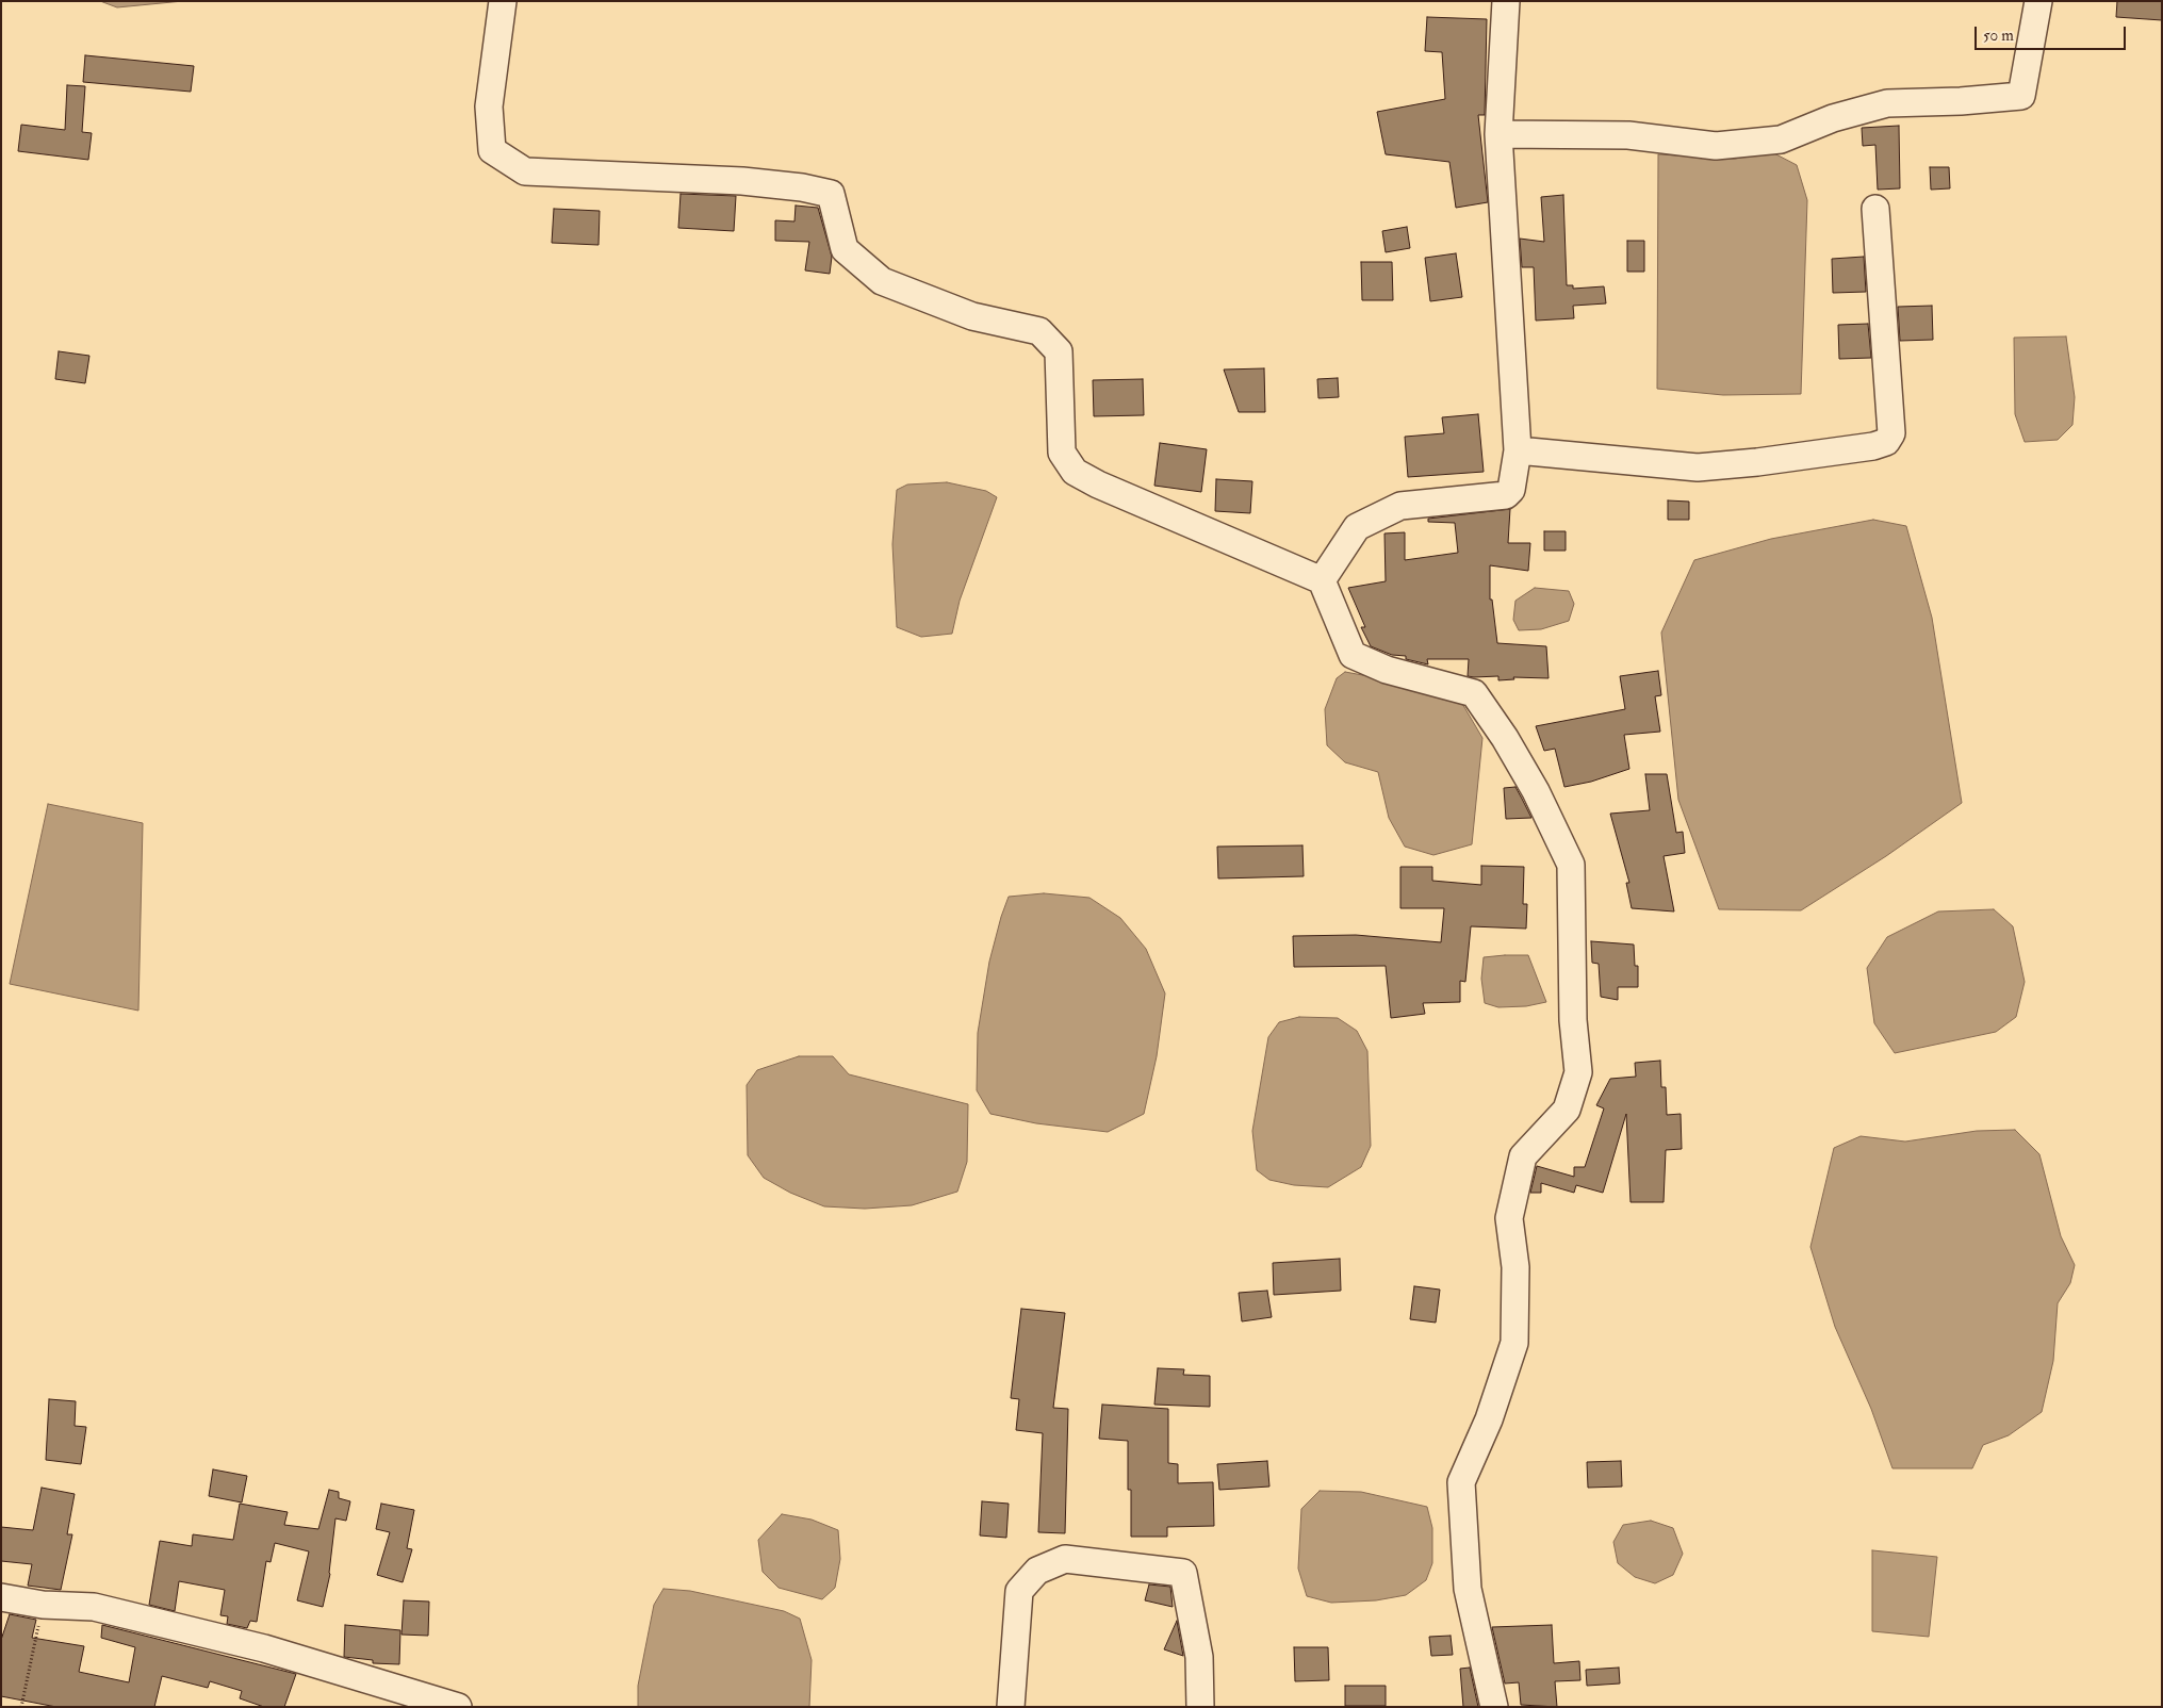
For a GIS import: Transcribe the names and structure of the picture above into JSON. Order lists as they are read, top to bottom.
{
  "scale_bar": "50 m"
}
